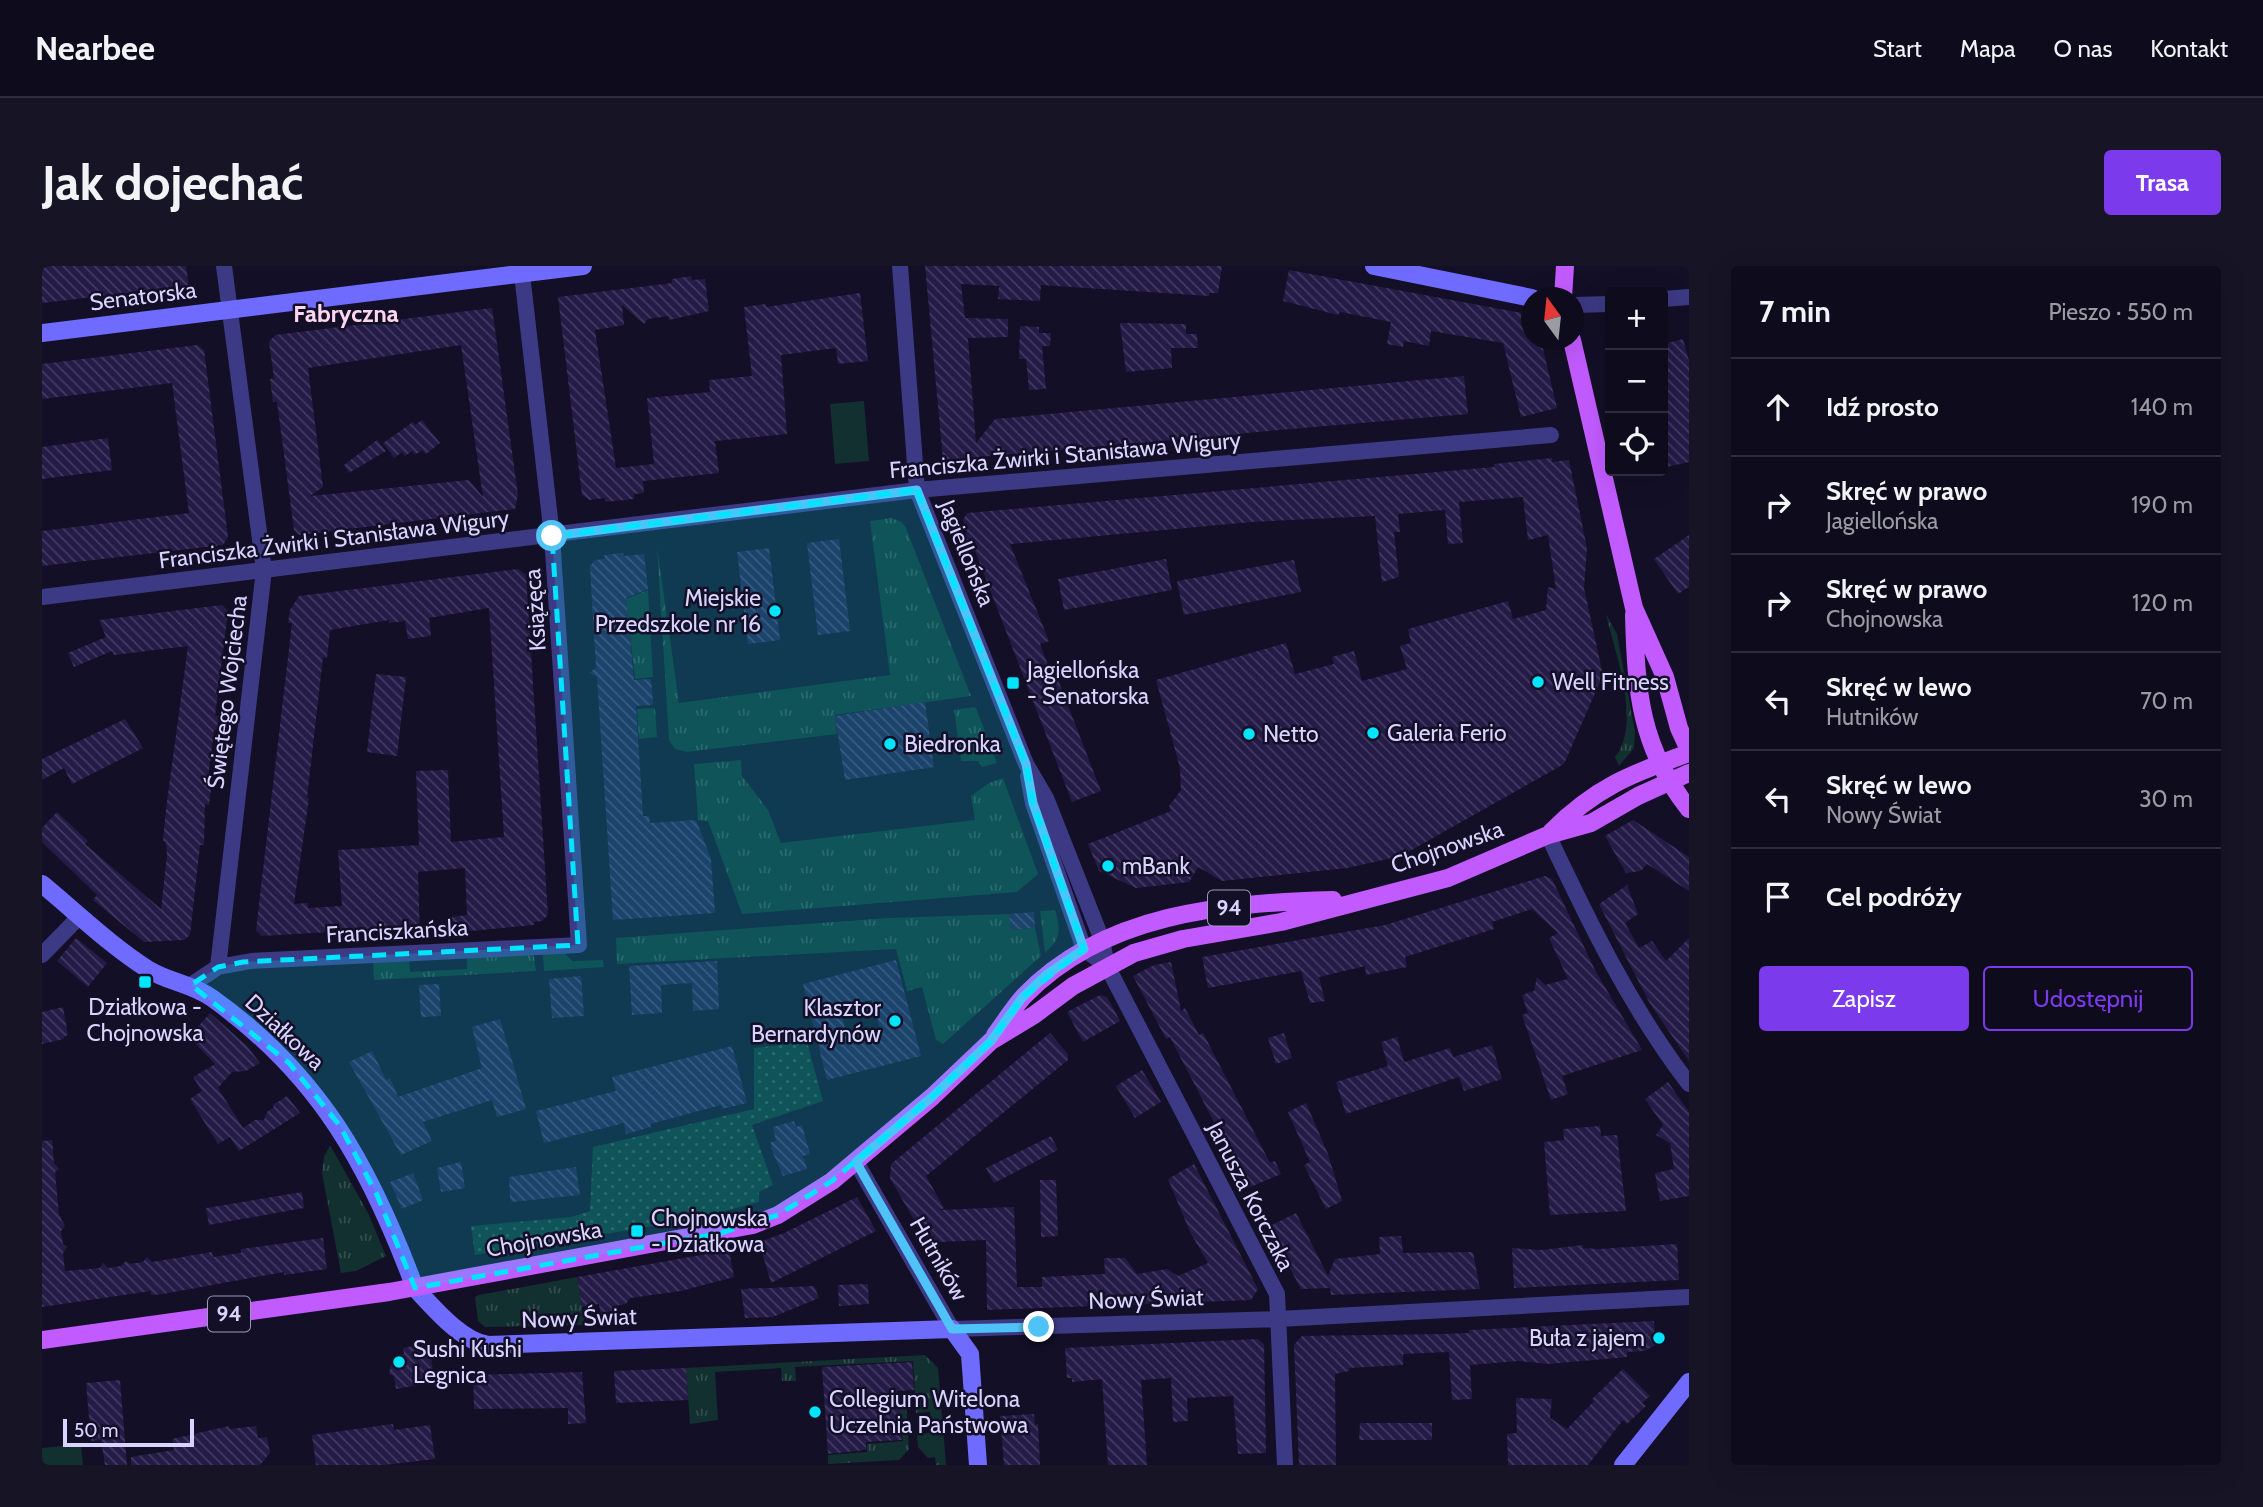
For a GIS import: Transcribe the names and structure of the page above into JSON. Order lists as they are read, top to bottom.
{
  "streets": {
    "main road": ["Chojnowska", "94"],
    "street": [
      "Senatorska",
      "Franciszka Żwirki i Stanisława Wigury",
      "Jagiellońska",
      "Książęca",
      "Świętego Wojciecha",
      "Franciszkańska",
      "Działkowa",
      "Janusza Korczaka",
      "Hutników",
      "Nowy Świat"
    ]
  },
  "crossings": [
    ["Senatorska", "Książęca"],
    ["Senatorska", "Świętego Wojciecha"],
    ["Franciszka Żwirki i Stanisława Wigury", "Jagiellońska"],
    ["Franciszka Żwirki i Stanisława Wigury", "Książęca"],
    ["Franciszka Żwirki i Stanisława Wigury", "Świętego Wojciecha"],
    ["Jagiellońska", "Chojnowska"],
    ["Jagiellońska", "Janusza Korczaka"],
    ["Książęca", "Franciszkańska"],
    ["Świętego Wojciecha", "Franciszkańska"],
    ["Chojnowska", "94"],
    ["Chojnowska", "Działkowa"],
    ["Chojnowska", "Janusza Korczaka"],
    ["Chojnowska", "Hutników"],
    ["Chojnowska", "Nowy Świat"],
    ["Działkowa", "Nowy Świat"],
    ["Janusza Korczaka", "Nowy Świat"],
    ["Hutników", "Nowy Świat"]
  ],
  "districts": ["Fabryczna"],
  "places": {
    "other": [
      "Miejskie Przedszkole nr 16",
      "Well Fitness",
      "Galeria Ferio",
      "Netto",
      "Biedronka",
      "mBank",
      "Klasztor Bernardynów",
      "Buła z jajem",
      "Sushi Kushi Legnica",
      "Collegium Witelona Uczelnia Państwowa"
    ],
    "transit": ["Jagiellońska - Senatorska", "Działkowa - Chojnowska", "Chojnowska - Działkowa"]
  },
  "scale_bar": "50 m",
  "north": "top",
  "page": {
    "header": "Nearbee",
    "nav": [
      "Start",
      "Mapa",
      "O nas",
      "Kontakt"
    ],
    "buttons": [
      "Trasa",
      ["Zapisz", "Udostępnij"]
    ],
    "title": "Jak dojechać",
    "heading": ["7 min", "Pieszo · 550 m"],
    "map_buttons": ["+", "−"],
    "list": [
      ["Idź prosto", "140 m"],
      ["Skręć w prawo", "Jagiellońska", "190 m"],
      ["Skręć w prawo", "Chojnowska", "120 m"],
      ["Skręć w lewo", "Hutników", "70 m"],
      ["Skręć w lewo", "Nowy Świat", "30 m"],
      "Cel podróży"
    ],
    "scale": "50 m"
  }
}
